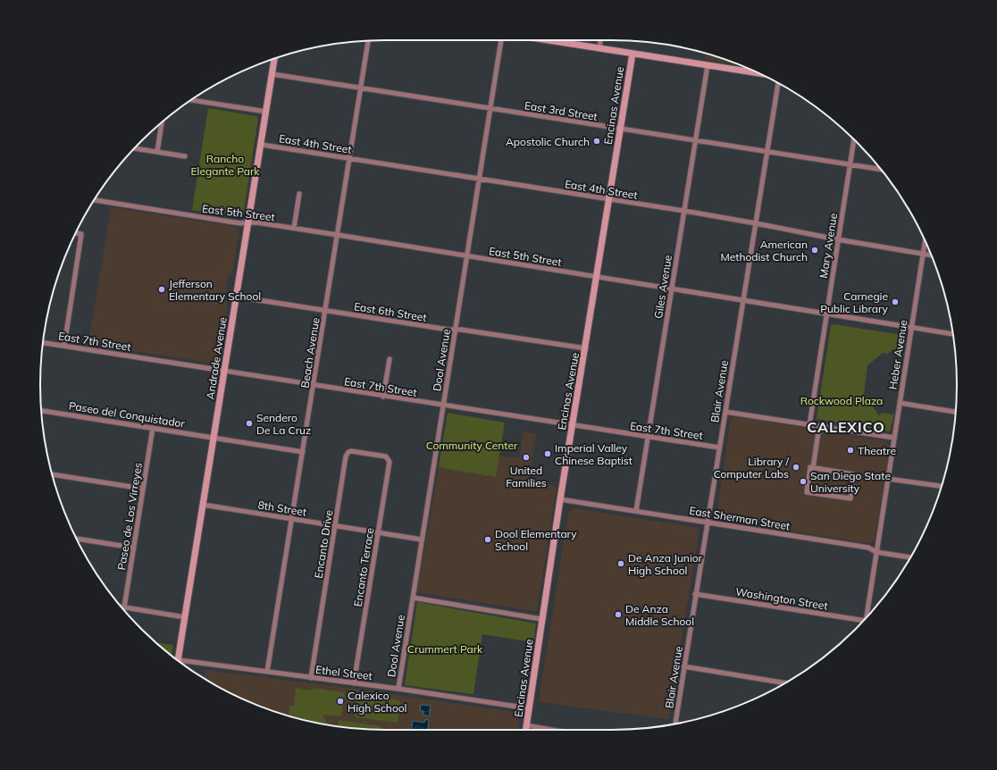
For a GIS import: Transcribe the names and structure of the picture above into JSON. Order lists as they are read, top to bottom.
{
  "streets": {
    "street": [
      "Encinas Avenue",
      "East 3rd Street",
      "East 4th Street",
      "East 5th Street",
      "Mary Avenue",
      "Giles Avenue",
      "East 6th Street",
      "East 7th Street",
      "Beach Avenue",
      "Heber Avenue",
      "Andrade Avenue",
      "Dool Avenue",
      "Blair Avenue",
      "Paseo del Conquistador",
      "8th Street",
      "Paseo de Los Virreyes",
      "East Sherman Street",
      "Encanto Drive",
      "Encanto Terrace",
      "Washington Street",
      "Ethel Street"
    ]
  },
  "crossings": [
    ["Encinas Avenue", "East 3rd Street"],
    ["Encinas Avenue", "East 4th Street"],
    ["Encinas Avenue", "East 5th Street"],
    ["Encinas Avenue", "East 6th Street"],
    ["Encinas Avenue", "East 7th Street"],
    ["Encinas Avenue", "East Sherman Street"],
    ["Encinas Avenue", "Ethel Street"],
    ["East 3rd Street", "Mary Avenue"],
    ["East 3rd Street", "Giles Avenue"],
    ["East 3rd Street", "Beach Avenue"],
    ["East 3rd Street", "Andrade Avenue"],
    ["East 3rd Street", "Dool Avenue"],
    ["East 3rd Street", "Blair Avenue"],
    ["East 4th Street", "Mary Avenue"],
    ["East 4th Street", "Giles Avenue"],
    ["East 4th Street", "Beach Avenue"],
    ["East 4th Street", "Heber Avenue"],
    ["East 4th Street", "Andrade Avenue"],
    ["East 4th Street", "Dool Avenue"],
    ["East 4th Street", "Blair Avenue"],
    ["East 5th Street", "Mary Avenue"],
    ["East 5th Street", "Giles Avenue"],
    ["East 5th Street", "Beach Avenue"],
    ["East 5th Street", "Heber Avenue"],
    ["East 5th Street", "Andrade Avenue"],
    ["East 5th Street", "Dool Avenue"],
    ["East 5th Street", "Blair Avenue"],
    ["Giles Avenue", "East 7th Street"],
    ["Giles Avenue", "East Sherman Street"],
    ["East 6th Street", "Beach Avenue"],
    ["East 6th Street", "Andrade Avenue"],
    ["East 6th Street", "Dool Avenue"],
    ["East 7th Street", "Beach Avenue"],
    ["East 7th Street", "Andrade Avenue"],
    ["East 7th Street", "Dool Avenue"],
    ["East 7th Street", "Blair Avenue"],
    ["Beach Avenue", "8th Street"],
    ["Beach Avenue", "Ethel Street"],
    ["Heber Avenue", "East Sherman Street"],
    ["Andrade Avenue", "Paseo del Conquistador"],
    ["Andrade Avenue", "8th Street"],
    ["Dool Avenue", "8th Street"],
    ["Dool Avenue", "Ethel Street"],
    ["Blair Avenue", "East Sherman Street"],
    ["Blair Avenue", "Washington Street"],
    ["Paseo del Conquistador", "Paseo de Los Virreyes"],
    ["8th Street", "Encanto Drive"],
    ["8th Street", "Encanto Terrace"],
    ["Encanto Drive", "Encanto Terrace"],
    ["Encanto Drive", "Ethel Street"],
    ["Encanto Terrace", "Ethel Street"]
  ],
  "districts": ["CALEXICO"],
  "parks": [
    "Rancho Elegante Park",
    "Rockwood Plaza",
    "Community Center",
    "Crummert Park"
  ],
  "places": [
    "Apostolic Church",
    "American Methodist Church",
    "Jefferson Elementary School",
    "Carnegie Public Library",
    "Sendero De La Cruz",
    "Theatre",
    "Imperial Valley Chinese Baptist",
    "United Families",
    "Library / Computer Labs",
    "San Diego State University",
    "Dool Elementary School",
    "De Anza Junior High School",
    "De Anza Middle School",
    "Calexico High School"
  ]
}
